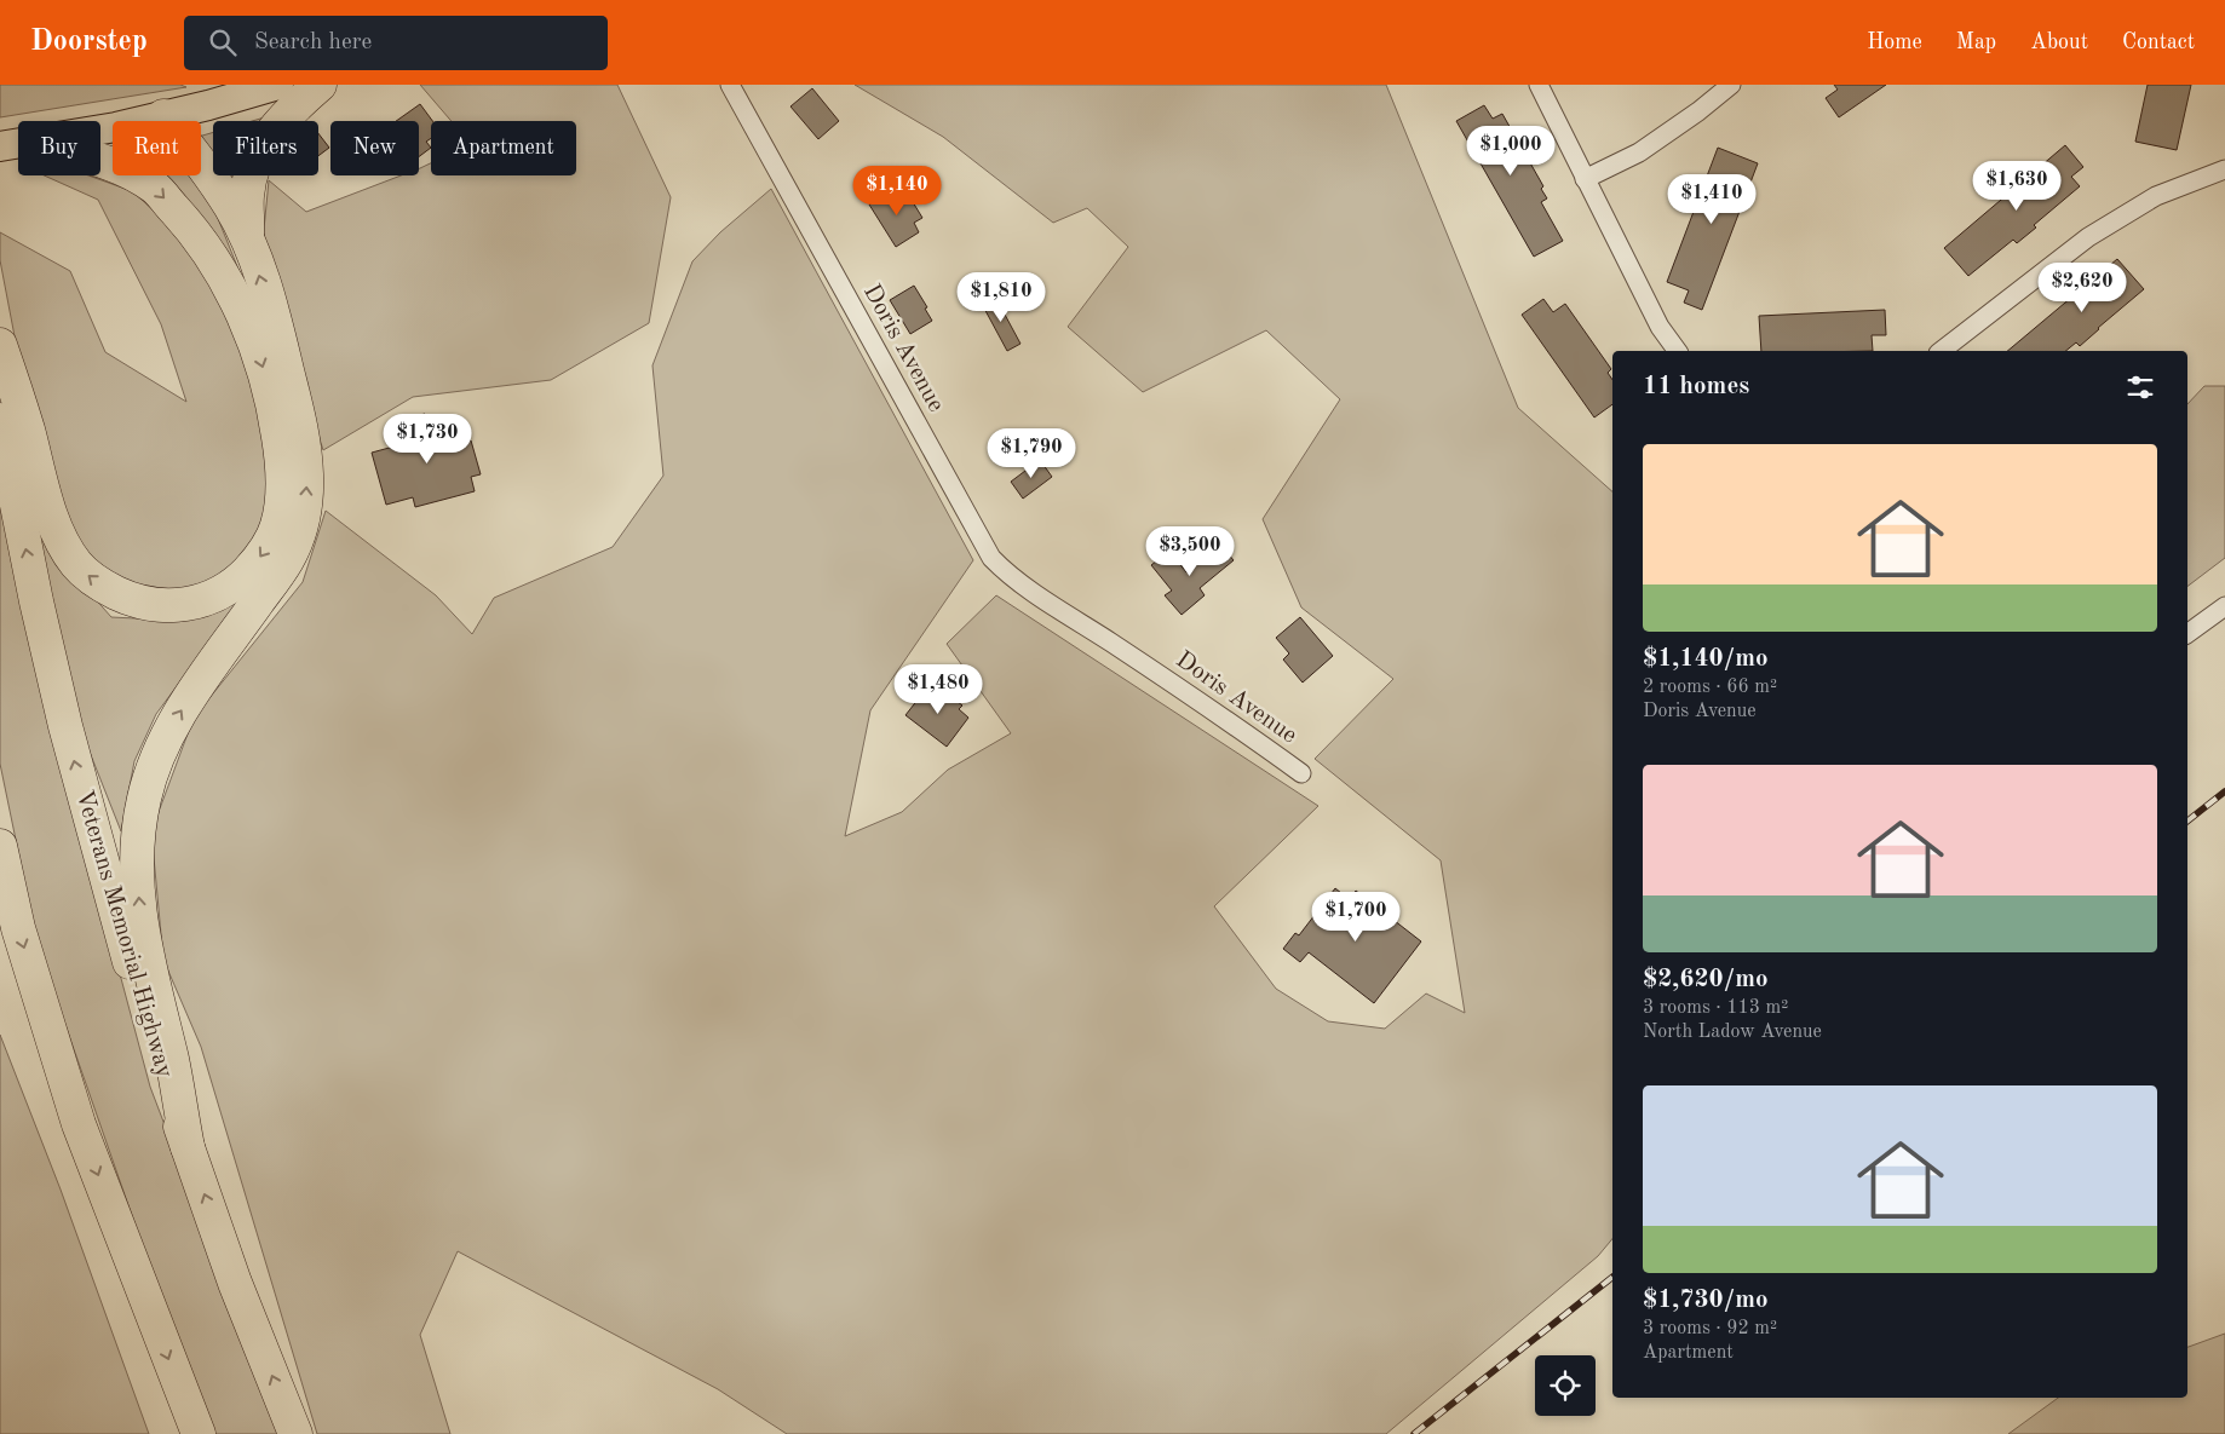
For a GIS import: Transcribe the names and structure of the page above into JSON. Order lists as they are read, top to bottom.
{
  "streets": {
    "highway": ["Veterans Memorial Highway"],
    "street": ["Doris Avenue"]
  },
  "page": {
    "header": "Doorstep",
    "search": "Search here",
    "nav": [
      "Home",
      "Map",
      "About",
      "Contact"
    ],
    "chip": [
      "Buy",
      "Rent",
      "Filters",
      "New",
      "Apartment"
    ],
    "price": [
      "$1,000",
      "$1,630",
      "$1,140",
      "$1,410",
      "$2,620",
      "$1,810",
      "$1,730",
      "$1,790",
      "$3,500",
      "$1,480",
      "$1,700"
    ],
    "heading": "11 homes",
    "list": [
      {
        "name": "$1,140/mo",
        "note": "2 rooms · 66 m² · Doris Avenue"
      },
      {
        "name": "$2,620/mo",
        "note": "3 rooms · 113 m² · North Ladow Avenue"
      },
      {
        "name": "$1,730/mo",
        "note": "3 rooms · 92 m² · Apartment"
      }
    ]
  }
}
